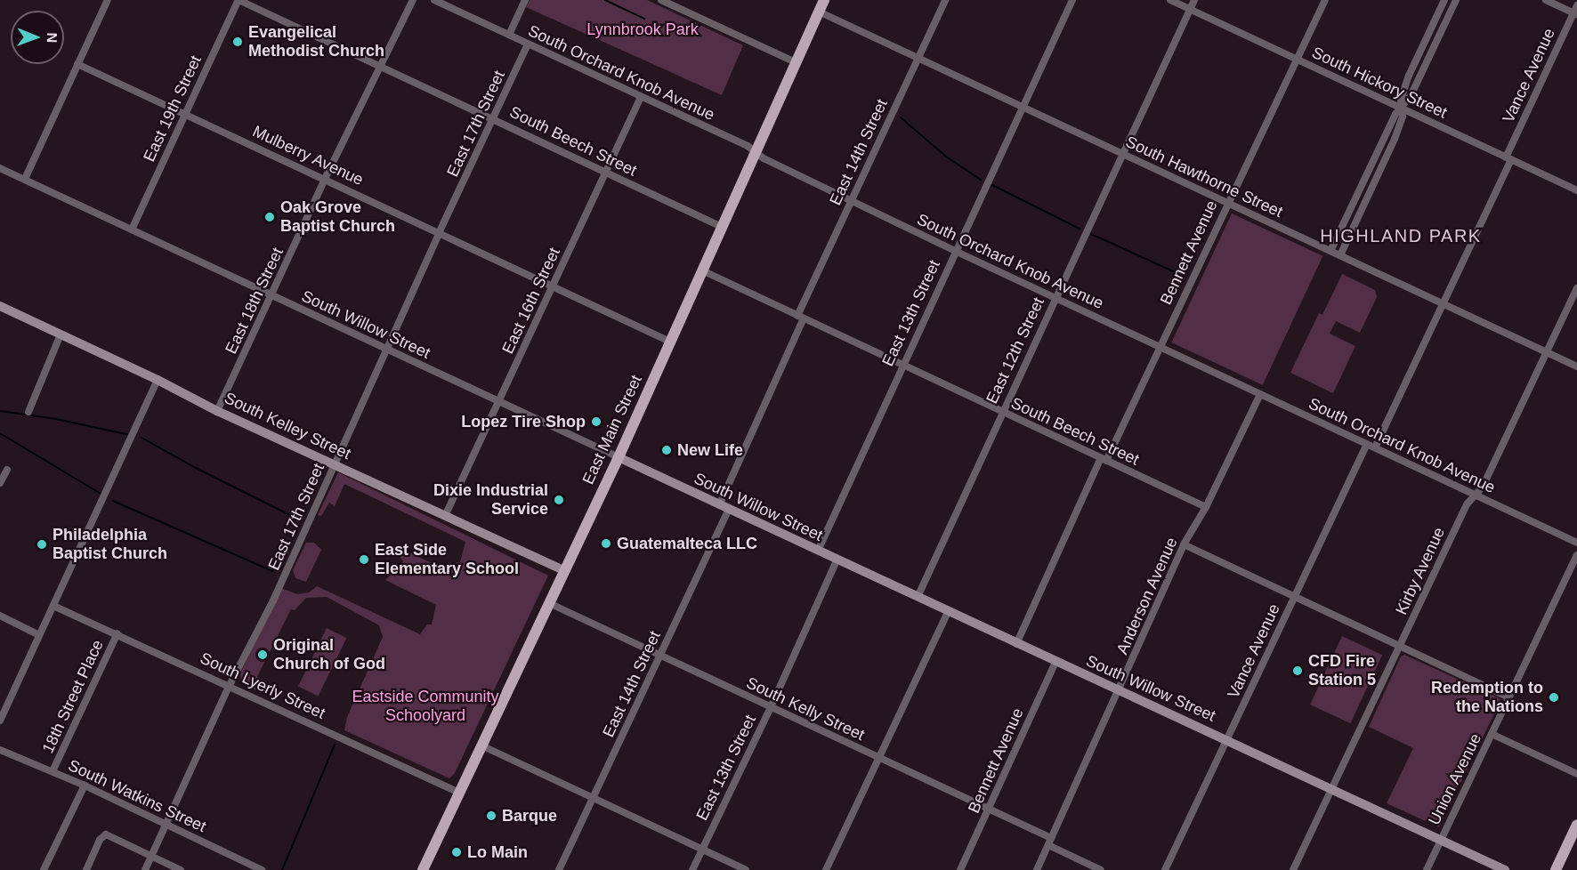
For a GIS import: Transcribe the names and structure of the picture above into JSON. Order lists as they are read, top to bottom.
{
  "streets": {
    "main road": ["South Willow Street", "South Kelley Street", "East Main Street"],
    "street": [
      "South Orchard Knob Avenue",
      "Vance Avenue",
      "South Hickory Street",
      "East 19th Street",
      "East 17th Street",
      "South Beech Street",
      "East 14th Street",
      "Mulberry Avenue",
      "South Hawthorne Street",
      "Bennett Avenue",
      "East 18th Street",
      "East 16th Street",
      "East 13th Street",
      "East 12th Street",
      "Kirby Avenue",
      "Anderson Avenue",
      "South Lyerly Street",
      "18th Street Place",
      "South Kelly Street",
      "Union Avenue",
      "South Watkins Street"
    ]
  },
  "crossings": [
    ["South Orchard Knob Avenue", "Vance Avenue"],
    ["South Orchard Knob Avenue", "East 17th Street"],
    ["South Orchard Knob Avenue", "East 14th Street"],
    ["South Orchard Knob Avenue", "Bennett Avenue"],
    ["South Orchard Knob Avenue", "East 16th Street"],
    ["South Orchard Knob Avenue", "East 13th Street"],
    ["South Orchard Knob Avenue", "East 12th Street"],
    ["South Orchard Knob Avenue", "East Main Street"],
    ["South Orchard Knob Avenue", "Kirby Avenue"],
    ["South Orchard Knob Avenue", "Anderson Avenue"],
    ["Vance Avenue", "South Hickory Street"],
    ["Vance Avenue", "South Hawthorne Street"],
    ["Vance Avenue", "South Willow Street"],
    ["South Hickory Street", "Bennett Avenue"],
    ["South Hickory Street", "East 12th Street"],
    ["East 19th Street", "South Beech Street"],
    ["East 19th Street", "Mulberry Avenue"],
    ["East 19th Street", "South Willow Street"],
    ["East 17th Street", "South Beech Street"],
    ["East 17th Street", "Mulberry Avenue"],
    ["East 17th Street", "South Willow Street"],
    ["East 17th Street", "South Kelley Street"],
    ["East 17th Street", "South Lyerly Street"],
    ["East 17th Street", "South Watkins Street"],
    ["South Beech Street", "East 14th Street"],
    ["South Beech Street", "Bennett Avenue"],
    ["South Beech Street", "East 18th Street"],
    ["South Beech Street", "East 16th Street"],
    ["South Beech Street", "East 13th Street"],
    ["South Beech Street", "East 12th Street"],
    ["South Beech Street", "East Main Street"],
    ["South Beech Street", "Anderson Avenue"],
    ["East 14th Street", "South Hawthorne Street"],
    ["East 14th Street", "South Willow Street"],
    ["East 14th Street", "South Kelly Street"],
    ["Mulberry Avenue", "East 18th Street"],
    ["Mulberry Avenue", "East 16th Street"],
    ["Mulberry Avenue", "East Main Street"],
    ["South Hawthorne Street", "Bennett Avenue"],
    ["South Hawthorne Street", "East 13th Street"],
    ["South Hawthorne Street", "East 12th Street"],
    ["South Hawthorne Street", "East Main Street"],
    ["South Hawthorne Street", "Kirby Avenue"],
    ["Bennett Avenue", "South Willow Street"],
    ["Bennett Avenue", "South Kelly Street"],
    ["East 18th Street", "South Willow Street"],
    ["East 18th Street", "South Kelley Street"],
    ["East 16th Street", "South Willow Street"],
    ["East 16th Street", "South Kelley Street"],
    ["East 13th Street", "South Willow Street"],
    ["East 13th Street", "South Kelly Street"],
    ["South Willow Street", "East 12th Street"],
    ["South Willow Street", "East Main Street"],
    ["South Willow Street", "Kirby Avenue"],
    ["South Willow Street", "Anderson Avenue"],
    ["South Willow Street", "Union Avenue"],
    ["South Kelley Street", "East Main Street"],
    ["East Main Street", "South Lyerly Street"],
    ["East Main Street", "South Kelly Street"],
    ["Anderson Avenue", "South Kelly Street"],
    ["South Lyerly Street", "18th Street Place"],
    ["18th Street Place", "South Watkins Street"]
  ],
  "districts": ["HIGHLAND PARK"],
  "parks": ["Lynnbrook Park", "Eastside Community Schoolyard"],
  "places": [
    "Evangelical Methodist Church",
    "Oak Grove Baptist Church",
    "Lopez Tire Shop",
    "New Life",
    "Dixie Industrial Service",
    "Guatemalteca LLC",
    "Philadelphia Baptist Church",
    "East Side Elementary School",
    "Original Church of God",
    "CFD Fire Station 5",
    "Redemption to the Nations",
    "Barque",
    "Lo Main"
  ],
  "north": "right"
}
